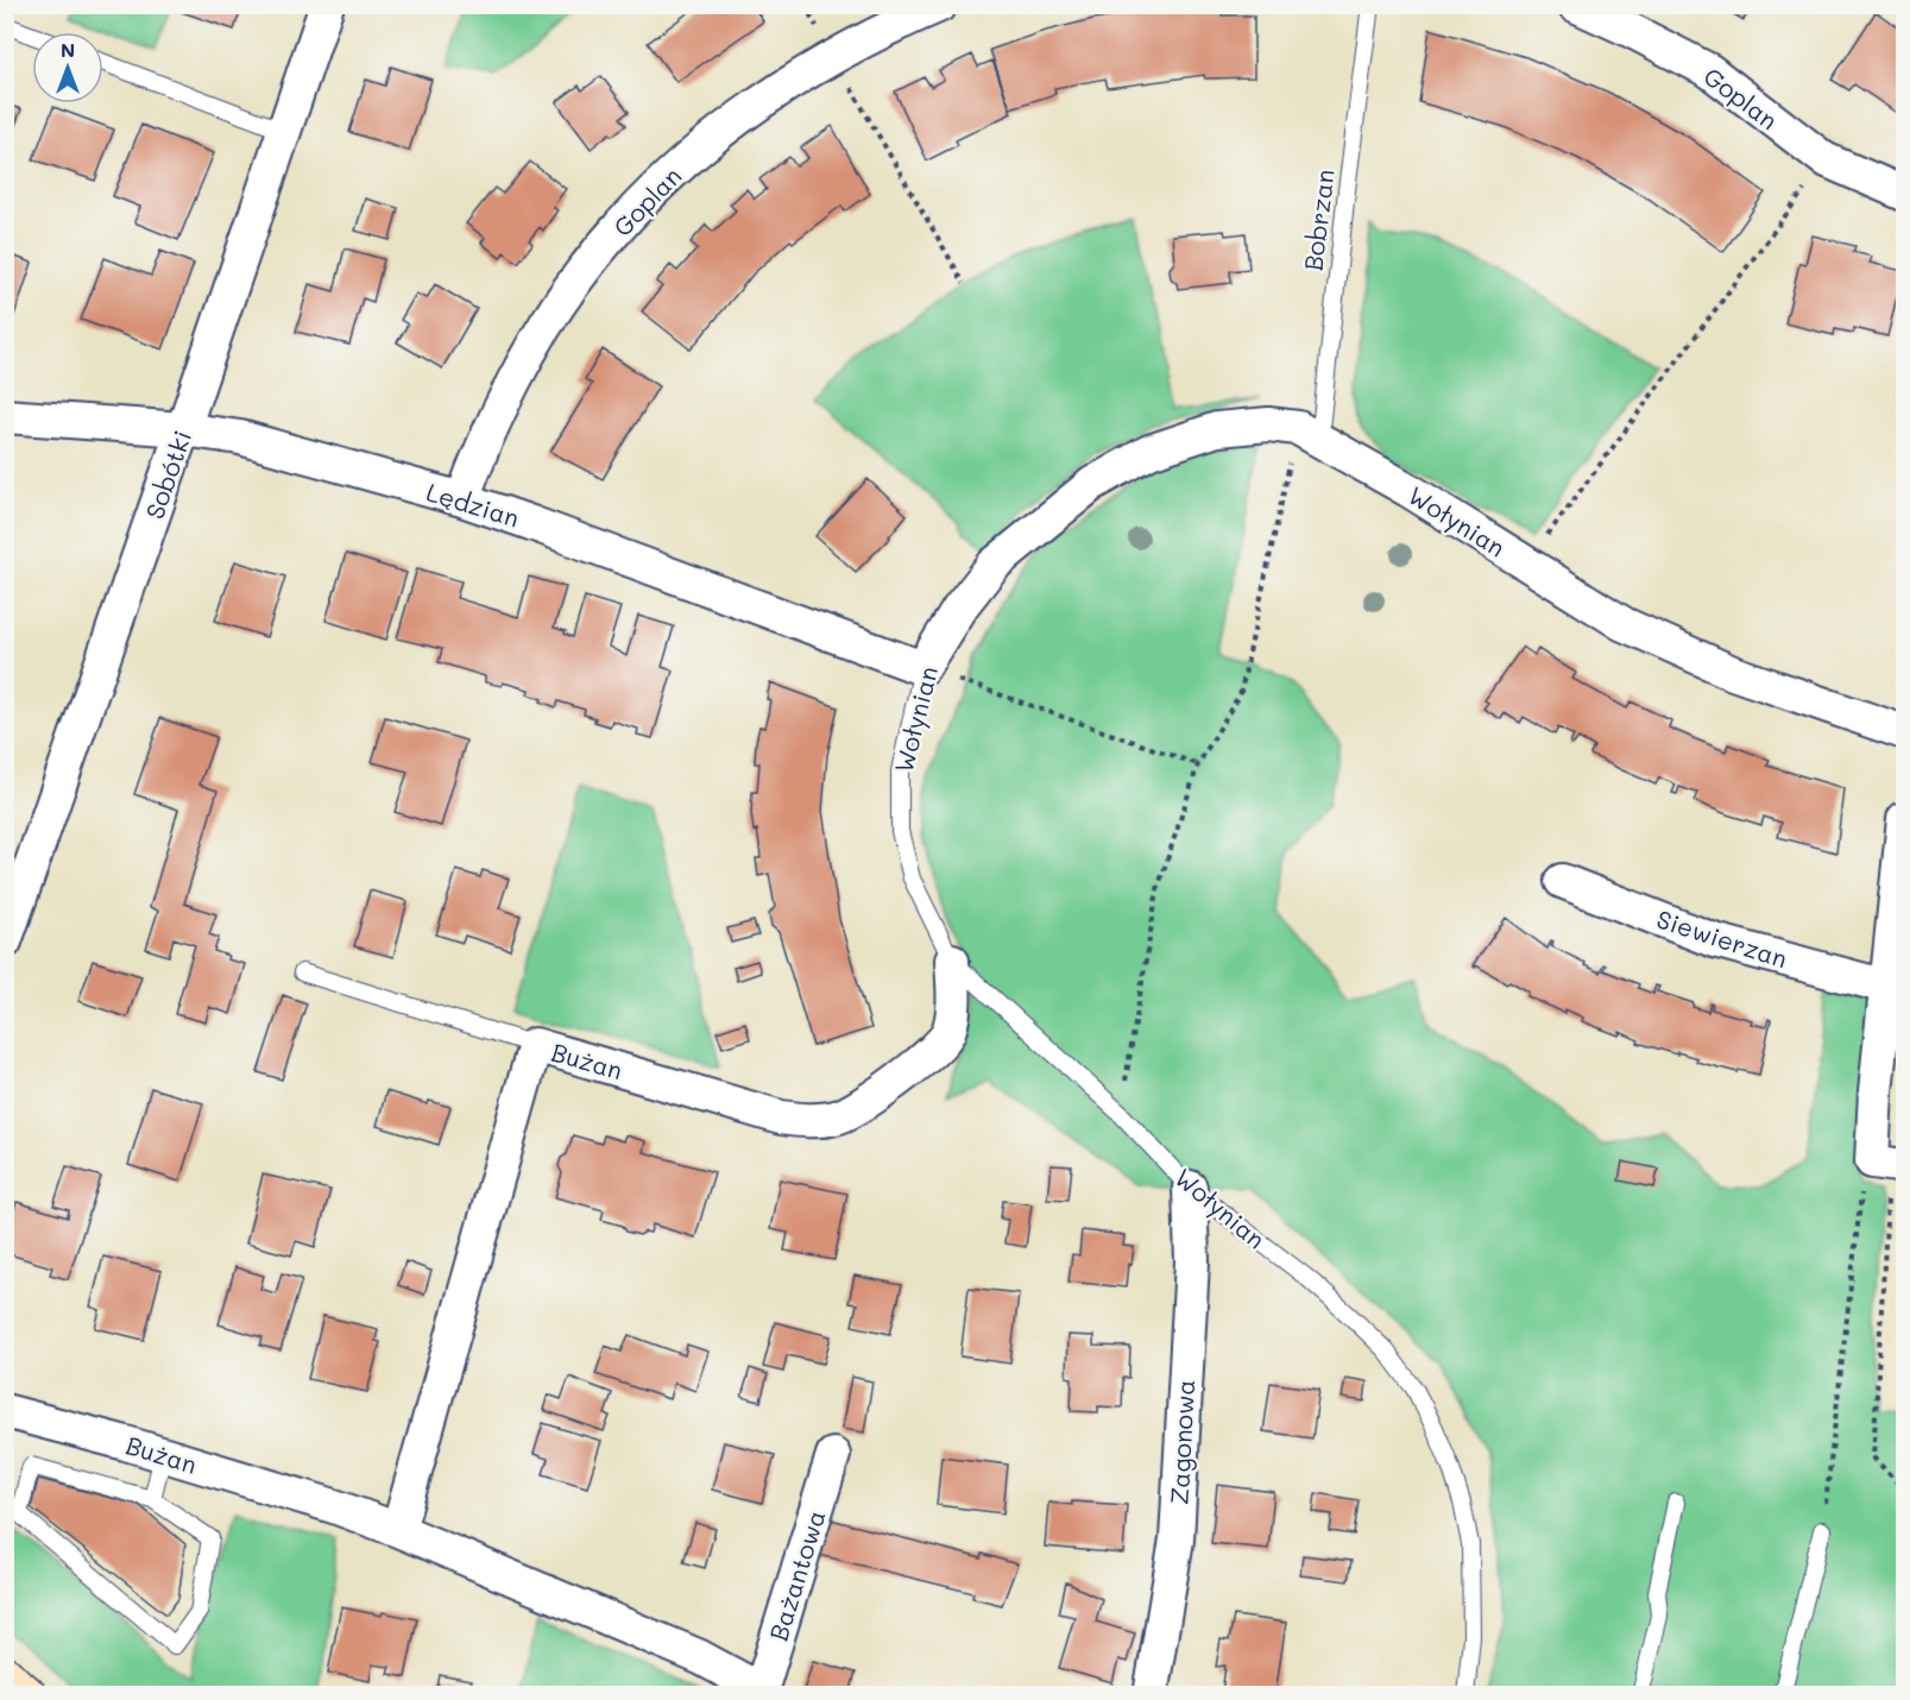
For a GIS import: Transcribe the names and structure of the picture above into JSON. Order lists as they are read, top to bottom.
{
  "streets": {
    "street": [
      "Goplan",
      "Sobótki",
      "Lędzian",
      "Wołynian",
      "Siewierzan",
      "Bużan",
      "Zagonowa",
      "Bażantowa"
    ],
    "lane": ["Bobrzan"]
  },
  "crossings": [
    ["Goplan", "Lędzian"],
    ["Bobrzan", "Wołynian"],
    ["Sobótki", "Lędzian"],
    ["Lędzian", "Wołynian"],
    ["Wołynian", "Bużan"],
    ["Wołynian", "Zagonowa"],
    ["Bużan", "Bażantowa"]
  ],
  "north": "top"
}
